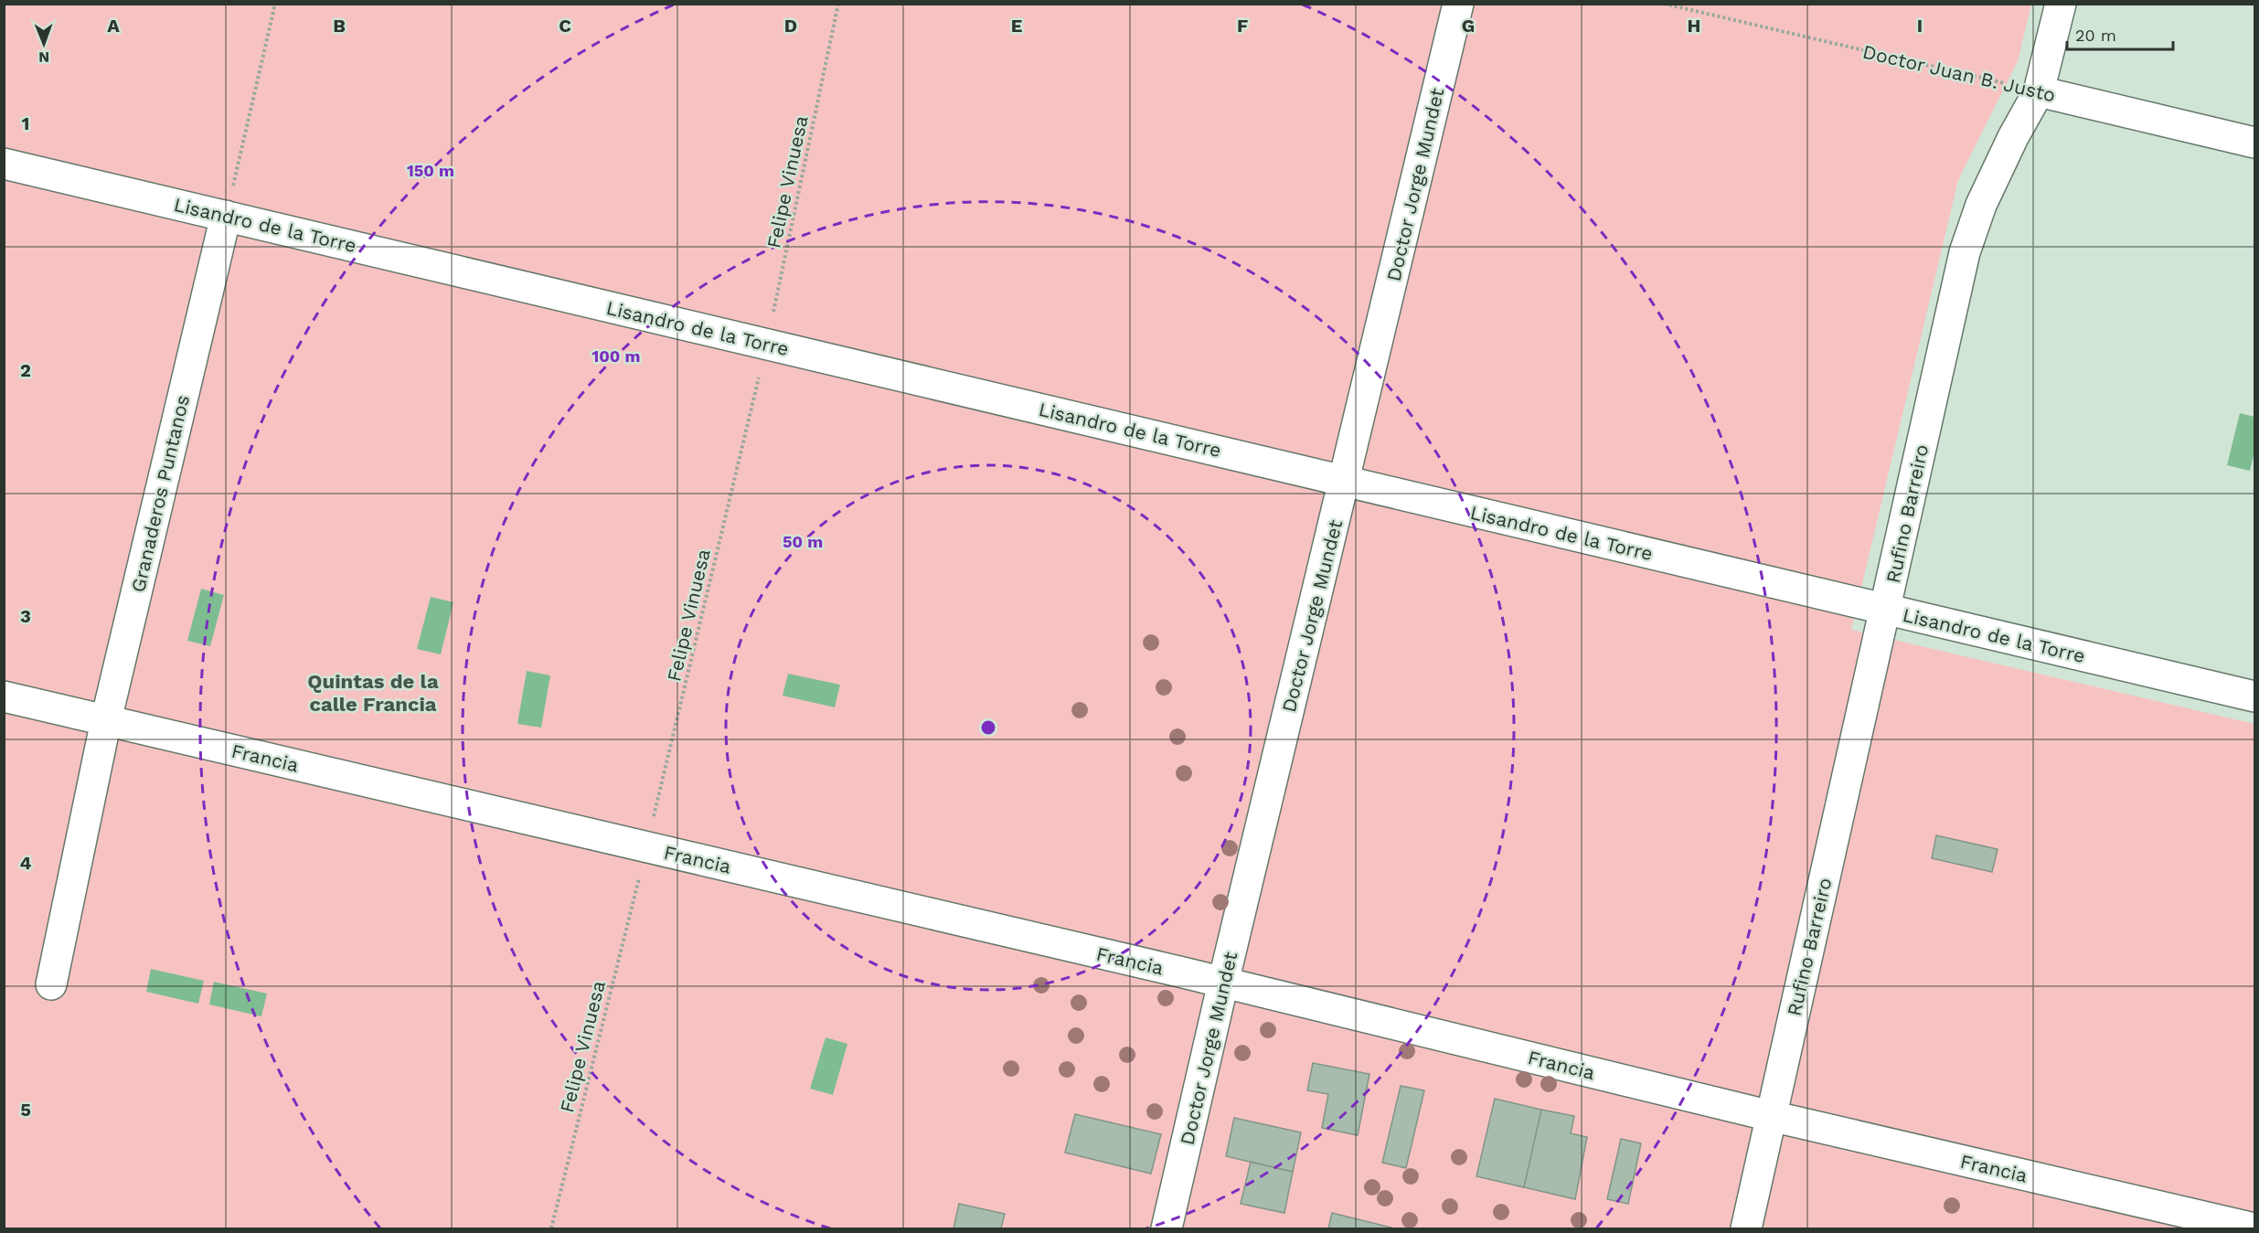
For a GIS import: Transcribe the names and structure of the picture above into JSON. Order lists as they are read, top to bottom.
{
  "streets": {
    "street": [
      "Doctor Juan B. Justo",
      "Doctor Jorge Mundet",
      "Lisandro de la Torre",
      "Granaderos Puntanos",
      "Rufino Barreiro",
      "Francia"
    ],
    "path": ["Felipe Vinuesa"]
  },
  "crossings": [
    ["Doctor Juan B. Justo", "Rufino Barreiro"],
    ["Felipe Vinuesa", "Lisandro de la Torre"],
    ["Felipe Vinuesa", "Francia"],
    ["Doctor Jorge Mundet", "Lisandro de la Torre"],
    ["Doctor Jorge Mundet", "Francia"],
    ["Lisandro de la Torre", "Granaderos Puntanos"],
    ["Lisandro de la Torre", "Rufino Barreiro"],
    ["Granaderos Puntanos", "Francia"],
    ["Rufino Barreiro", "Francia"]
  ],
  "districts": ["Quintas de la calle Francia"],
  "scale_bar": "20 m",
  "north": "bottom",
  "grid": {
    "columns": [
      "A",
      "B",
      "C",
      "D",
      "E",
      "F",
      "G",
      "H",
      "I"
    ],
    "rows": [
      "1",
      "2",
      "3",
      "4",
      "5"
    ]
  },
  "rings": ["150 m", "100 m", "50 m"]
}
